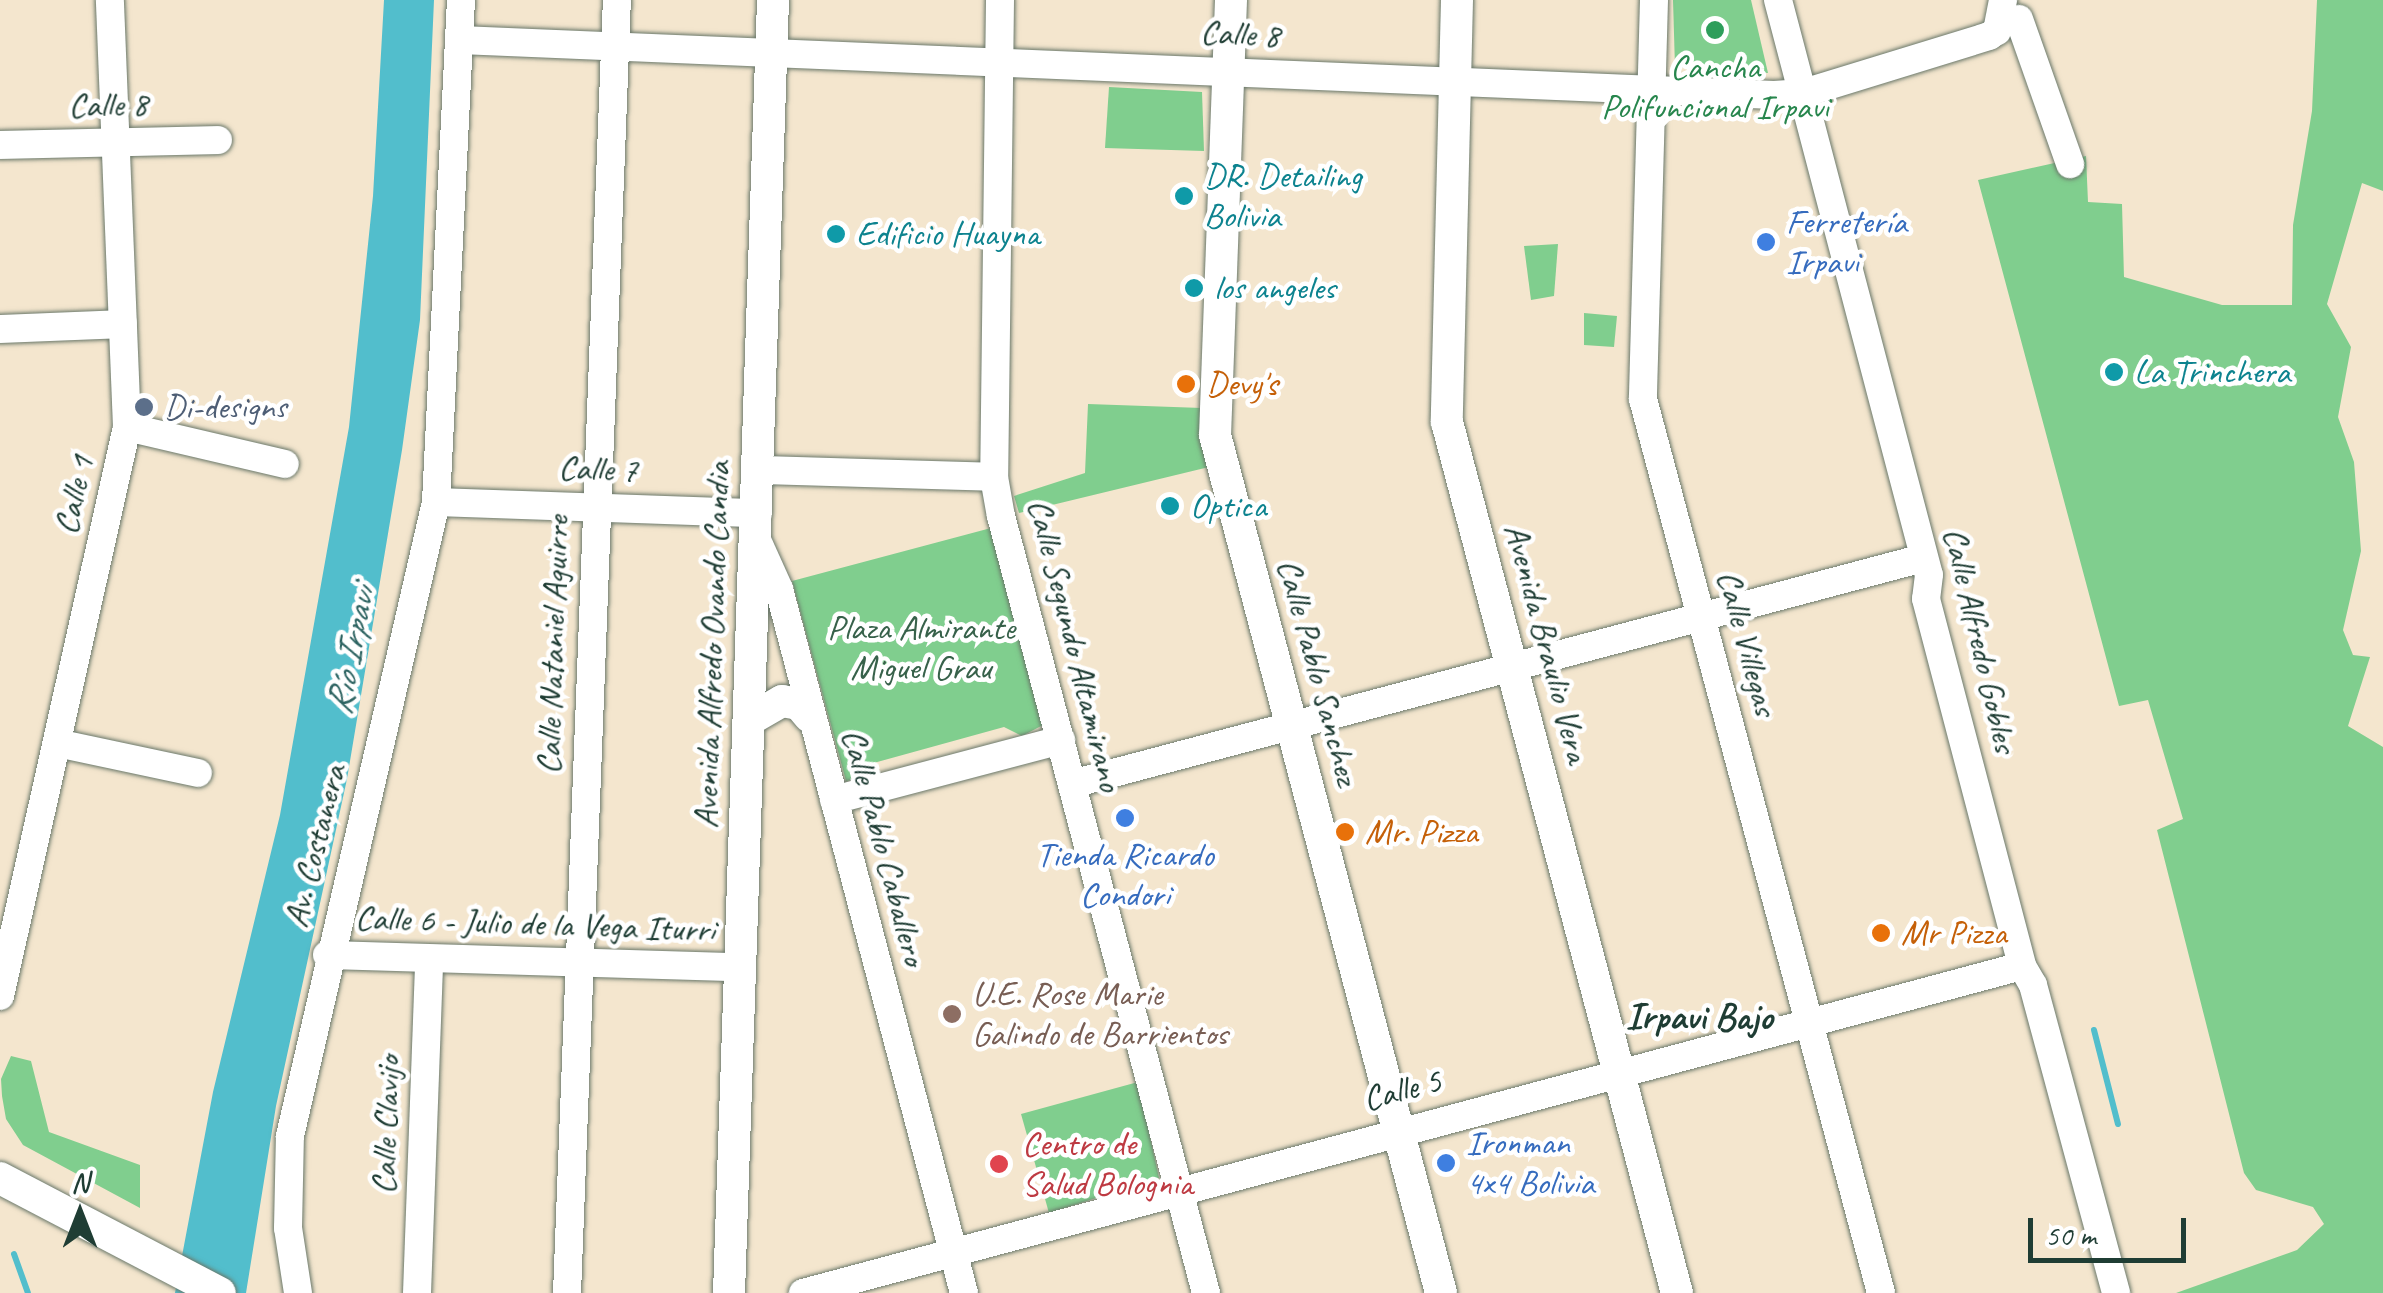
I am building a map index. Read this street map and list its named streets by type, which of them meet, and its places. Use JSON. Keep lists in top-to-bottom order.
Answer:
{
  "streets": {
    "main road": ["Avenida Braulio Vera", "Avenida Alfredo Ovando Candia", "Calle Pablo Sanchez"],
    "street": [
      "Calle 8",
      "Calle 7",
      "Calle 1",
      "Calle Alfredo Gobles",
      "Calle Villegas",
      "Calle Nataniel Aguirre",
      "Calle Segundo Altamirano",
      "Av. Costanera",
      "Calle Pablo Caballero",
      "Calle 6 - Julio de la Vega Iturri",
      "Calle 5",
      "Calle Clavijo"
    ]
  },
  "crossings": [
    ["Calle 8", "Calle 1"],
    ["Calle 8", "Calle Alfredo Gobles"],
    ["Calle 8", "Avenida Braulio Vera"],
    ["Calle 8", "Calle Villegas"],
    ["Calle 8", "Calle Nataniel Aguirre"],
    ["Calle 8", "Avenida Alfredo Ovando Candia"],
    ["Calle 8", "Calle Segundo Altamirano"],
    ["Calle 8", "Calle Pablo Sanchez"],
    ["Calle 8", "Av. Costanera"],
    ["Calle 7", "Calle Nataniel Aguirre"],
    ["Calle 7", "Avenida Alfredo Ovando Candia"],
    ["Calle 7", "Av. Costanera"],
    ["Calle 7", "Calle Pablo Caballero"],
    ["Calle Alfredo Gobles", "Calle 5"],
    ["Avenida Braulio Vera", "Calle 5"],
    ["Calle Villegas", "Calle 5"],
    ["Calle Nataniel Aguirre", "Calle 6 - Julio de la Vega Iturri"],
    ["Avenida Alfredo Ovando Candia", "Calle Pablo Caballero"],
    ["Avenida Alfredo Ovando Candia", "Calle 6 - Julio de la Vega Iturri"],
    ["Calle Segundo Altamirano", "Calle 5"],
    ["Calle Pablo Sanchez", "Calle 5"],
    ["Av. Costanera", "Calle 6 - Julio de la Vega Iturri"],
    ["Calle Pablo Caballero", "Calle 5"],
    ["Calle 6 - Julio de la Vega Iturri", "Calle Clavijo"]
  ],
  "districts": ["Irpavi Bajo"],
  "water": ["Río Irpavi"],
  "parks": ["Plaza Almirante Miguel Grau"],
  "places": [
    "Cancha Polifuncional Irpavi",
    "DR. Detailing Bolivia",
    "Edificio Huayna",
    "Ferretería Irpavi",
    "los angeles",
    "La Trinchera",
    "Devy's",
    "Di-designs",
    "Optica",
    "Tienda Ricardo Condori",
    "Mr. Pizza",
    "Mr Pizza",
    "U.E. Rose Marie Galindo de Barrientos",
    "Ironman 4x4 Bolivia",
    "Centro de Salud Bolognia"
  ],
  "scale_bar": "50 m",
  "north": "top"
}
